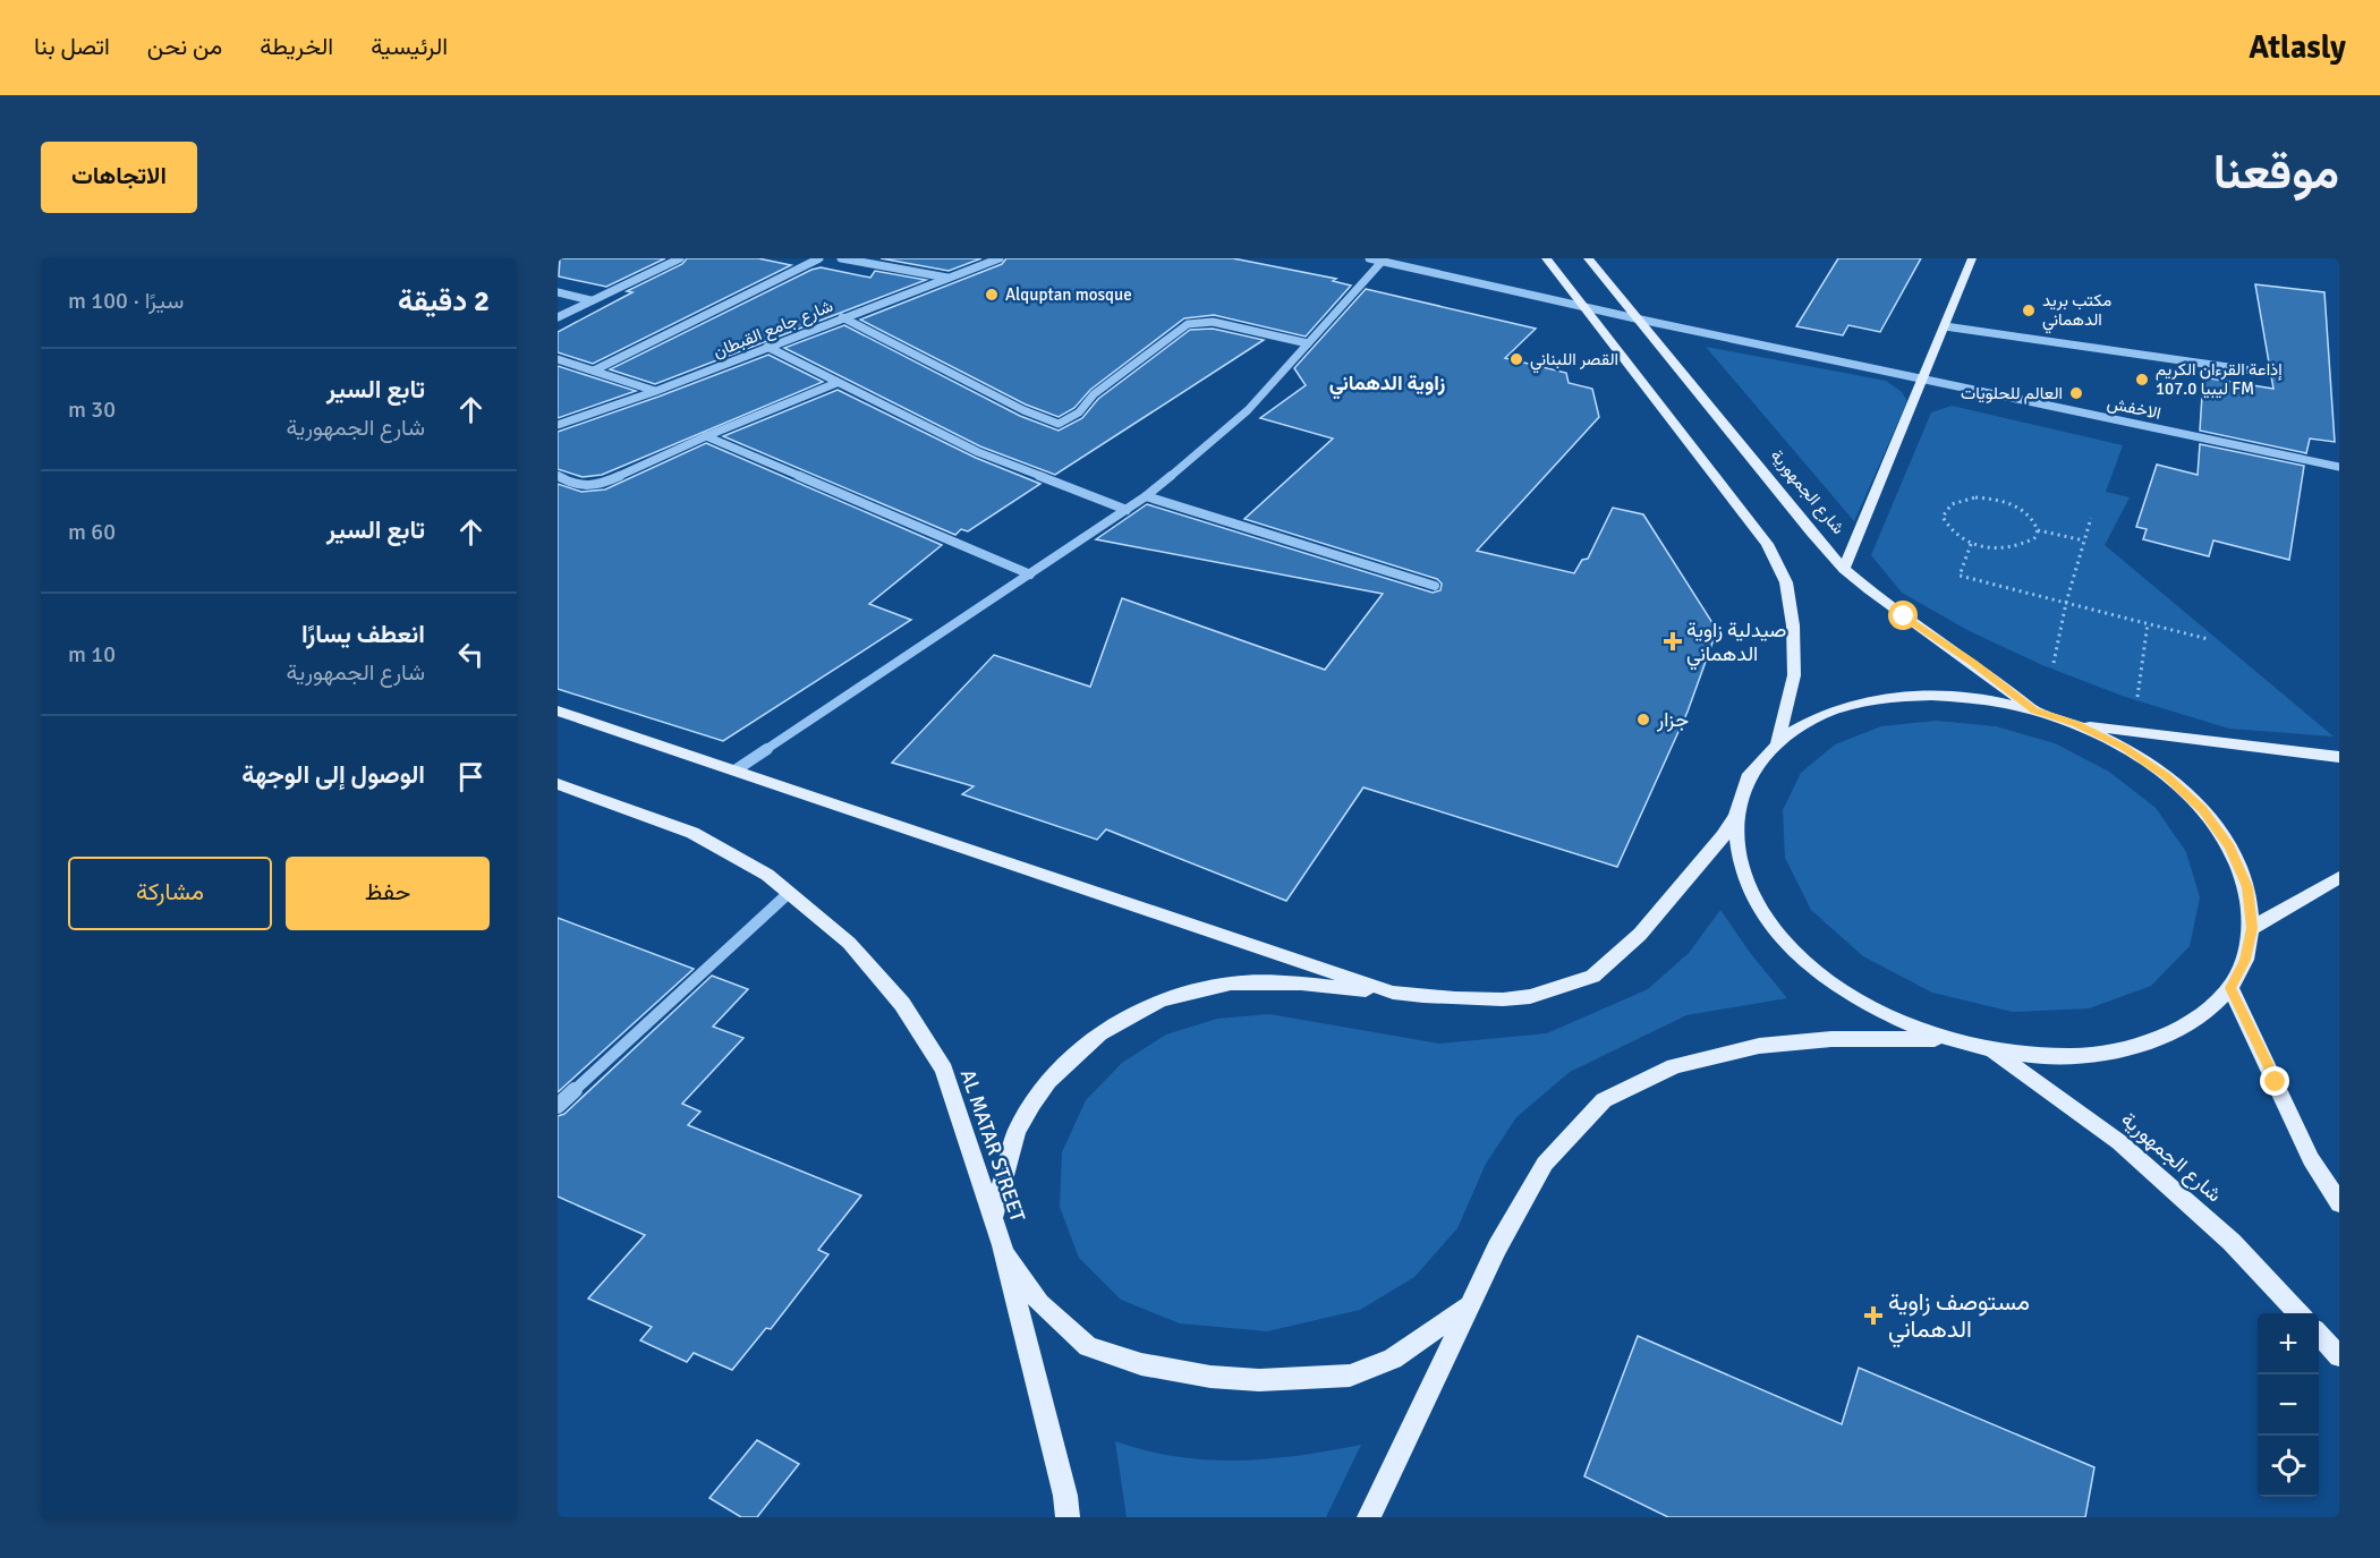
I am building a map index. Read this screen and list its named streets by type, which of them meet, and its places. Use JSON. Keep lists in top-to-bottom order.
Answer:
{
  "streets": {
    "main road": ["شارع الجمهورية", "AL MATAR STREET"],
    "street": ["شارع جامع القبطان", "الاخفش"]
  },
  "crossings": [
    ["الاخفش", "شارع الجمهورية"]
  ],
  "districts": ["زاوية الدهماني"],
  "places": {
    "other": [
      "Alquptan mosque",
      "مكتب بريد الدهماني",
      "القصر اللبناني",
      "إذاعة القرءان الكريم ليبيا 107.0 FM",
      "العالم للحلويات",
      "جزار"
    ],
    "health": ["صيدلية زاوية الدهماني", "مستوصف زاوية الدهماني"]
  },
  "page": {
    "header": "Atlasly",
    "nav": [
      "الرئيسية",
      "الخريطة",
      "من نحن",
      "اتصل بنا"
    ],
    "title": "موقعنا",
    "buttons": [
      "الاتجاهات",
      ["حفظ", "مشاركة"]
    ],
    "heading": ["2 دقيقة", "سيرًا · 100 m"],
    "list": [
      ["تابع السير", "شارع الجمهورية", "30 m"],
      ["تابع السير", "60 m"],
      ["انعطف يسارًا", "شارع الجمهورية", "10 m"],
      "الوصول إلى الوجهة"
    ],
    "map_buttons": ["+", "−"]
  }
}
